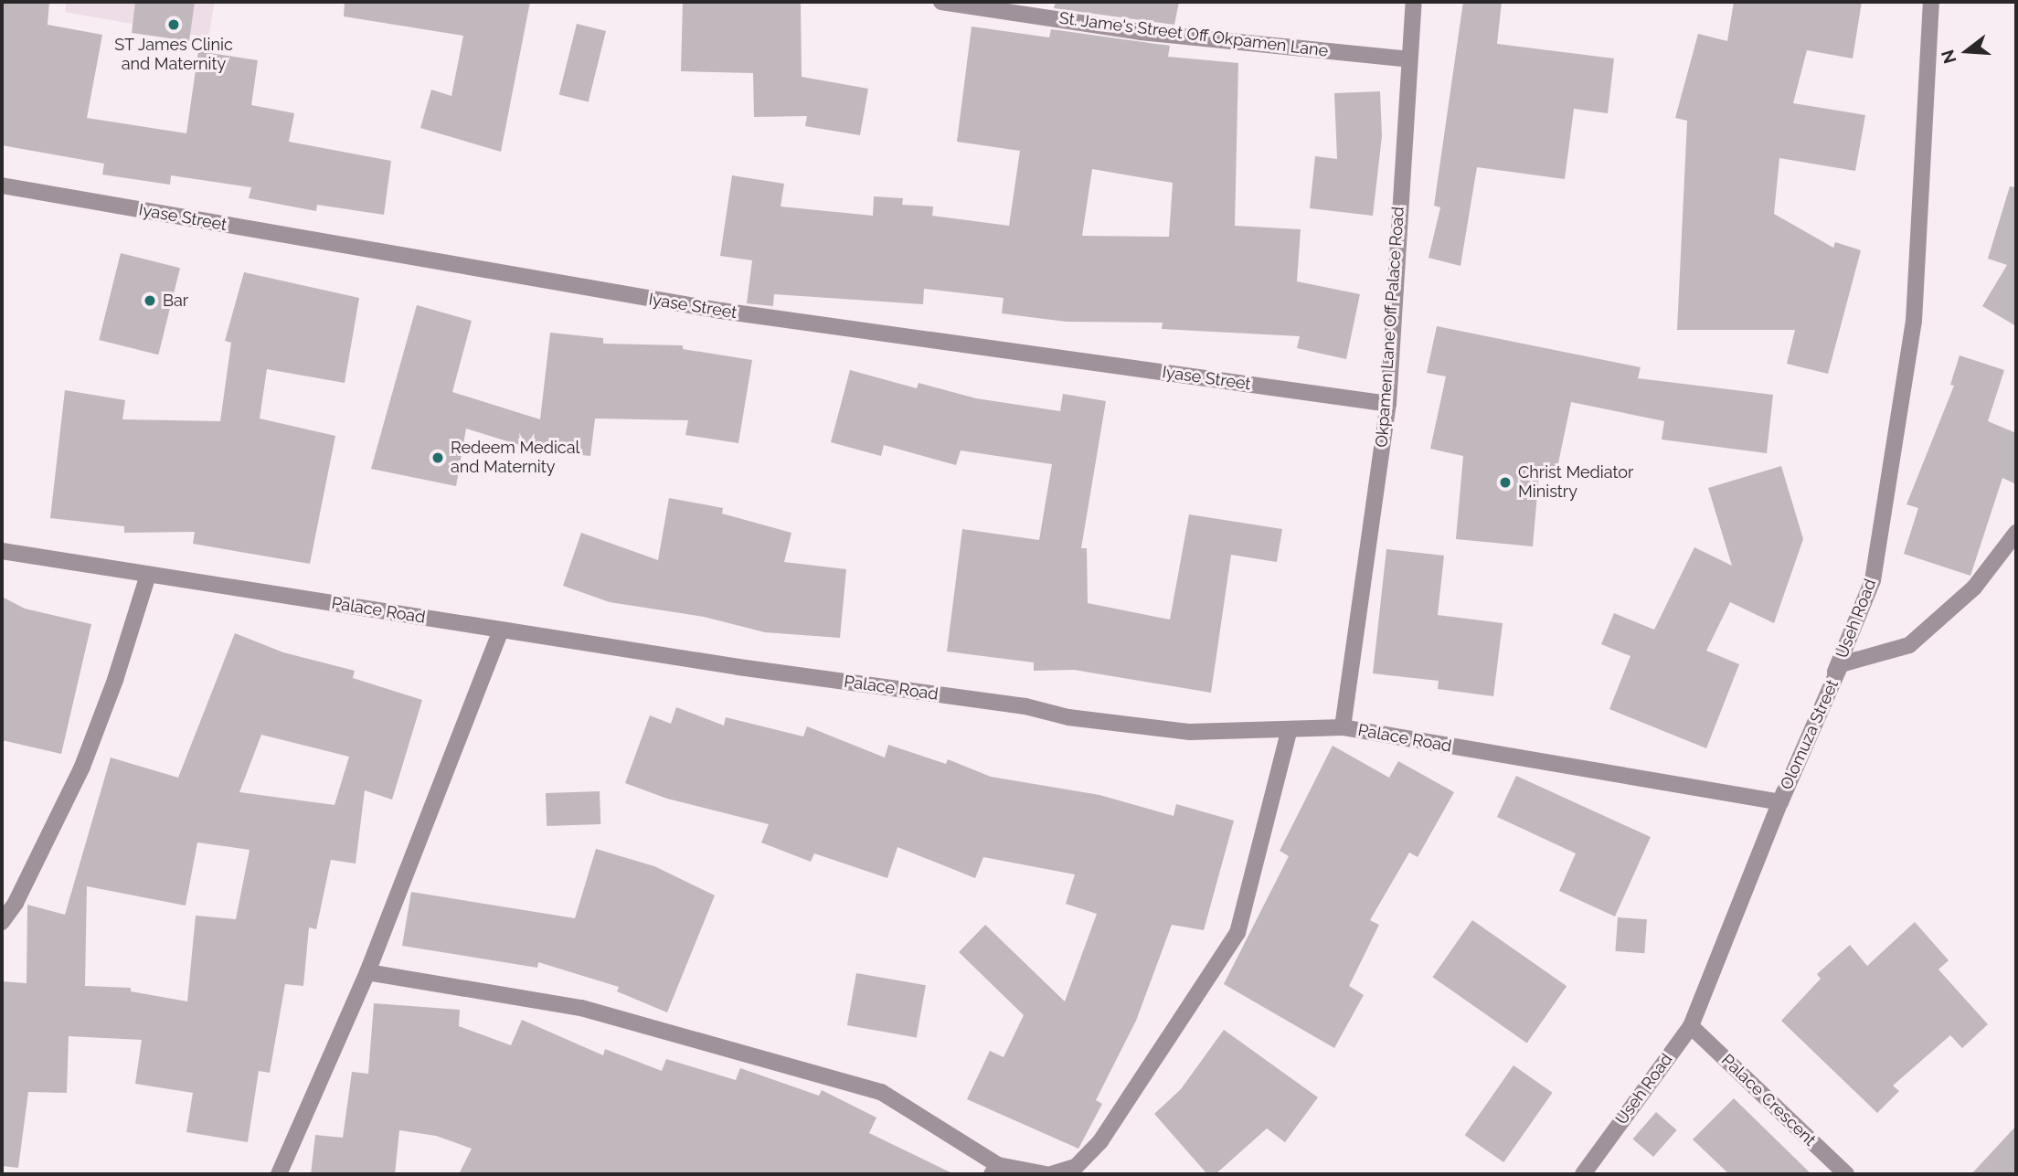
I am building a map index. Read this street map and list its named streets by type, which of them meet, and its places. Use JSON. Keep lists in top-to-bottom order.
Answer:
{
  "streets": {
    "street": [
      "St. Jame's Street Off Okpamen Lane",
      "Iyase Street",
      "Okpamen Lane Off Palace Road",
      "Palace Road",
      "Useh Road",
      "Olomuza Street",
      "Palace Crescent"
    ]
  },
  "crossings": [
    ["St. Jame's Street Off Okpamen Lane", "Okpamen Lane Off Palace Road"],
    ["Iyase Street", "Okpamen Lane Off Palace Road"],
    ["Okpamen Lane Off Palace Road", "Palace Road"],
    ["Palace Road", "Useh Road"],
    ["Palace Road", "Olomuza Street"],
    ["Useh Road", "Olomuza Street"],
    ["Useh Road", "Palace Crescent"]
  ],
  "places": [
    "ST James Clinic and Maternity",
    "Bar",
    "Redeem Medical and Maternity",
    "Christ Mediator Ministry"
  ],
  "north": "left"
}
